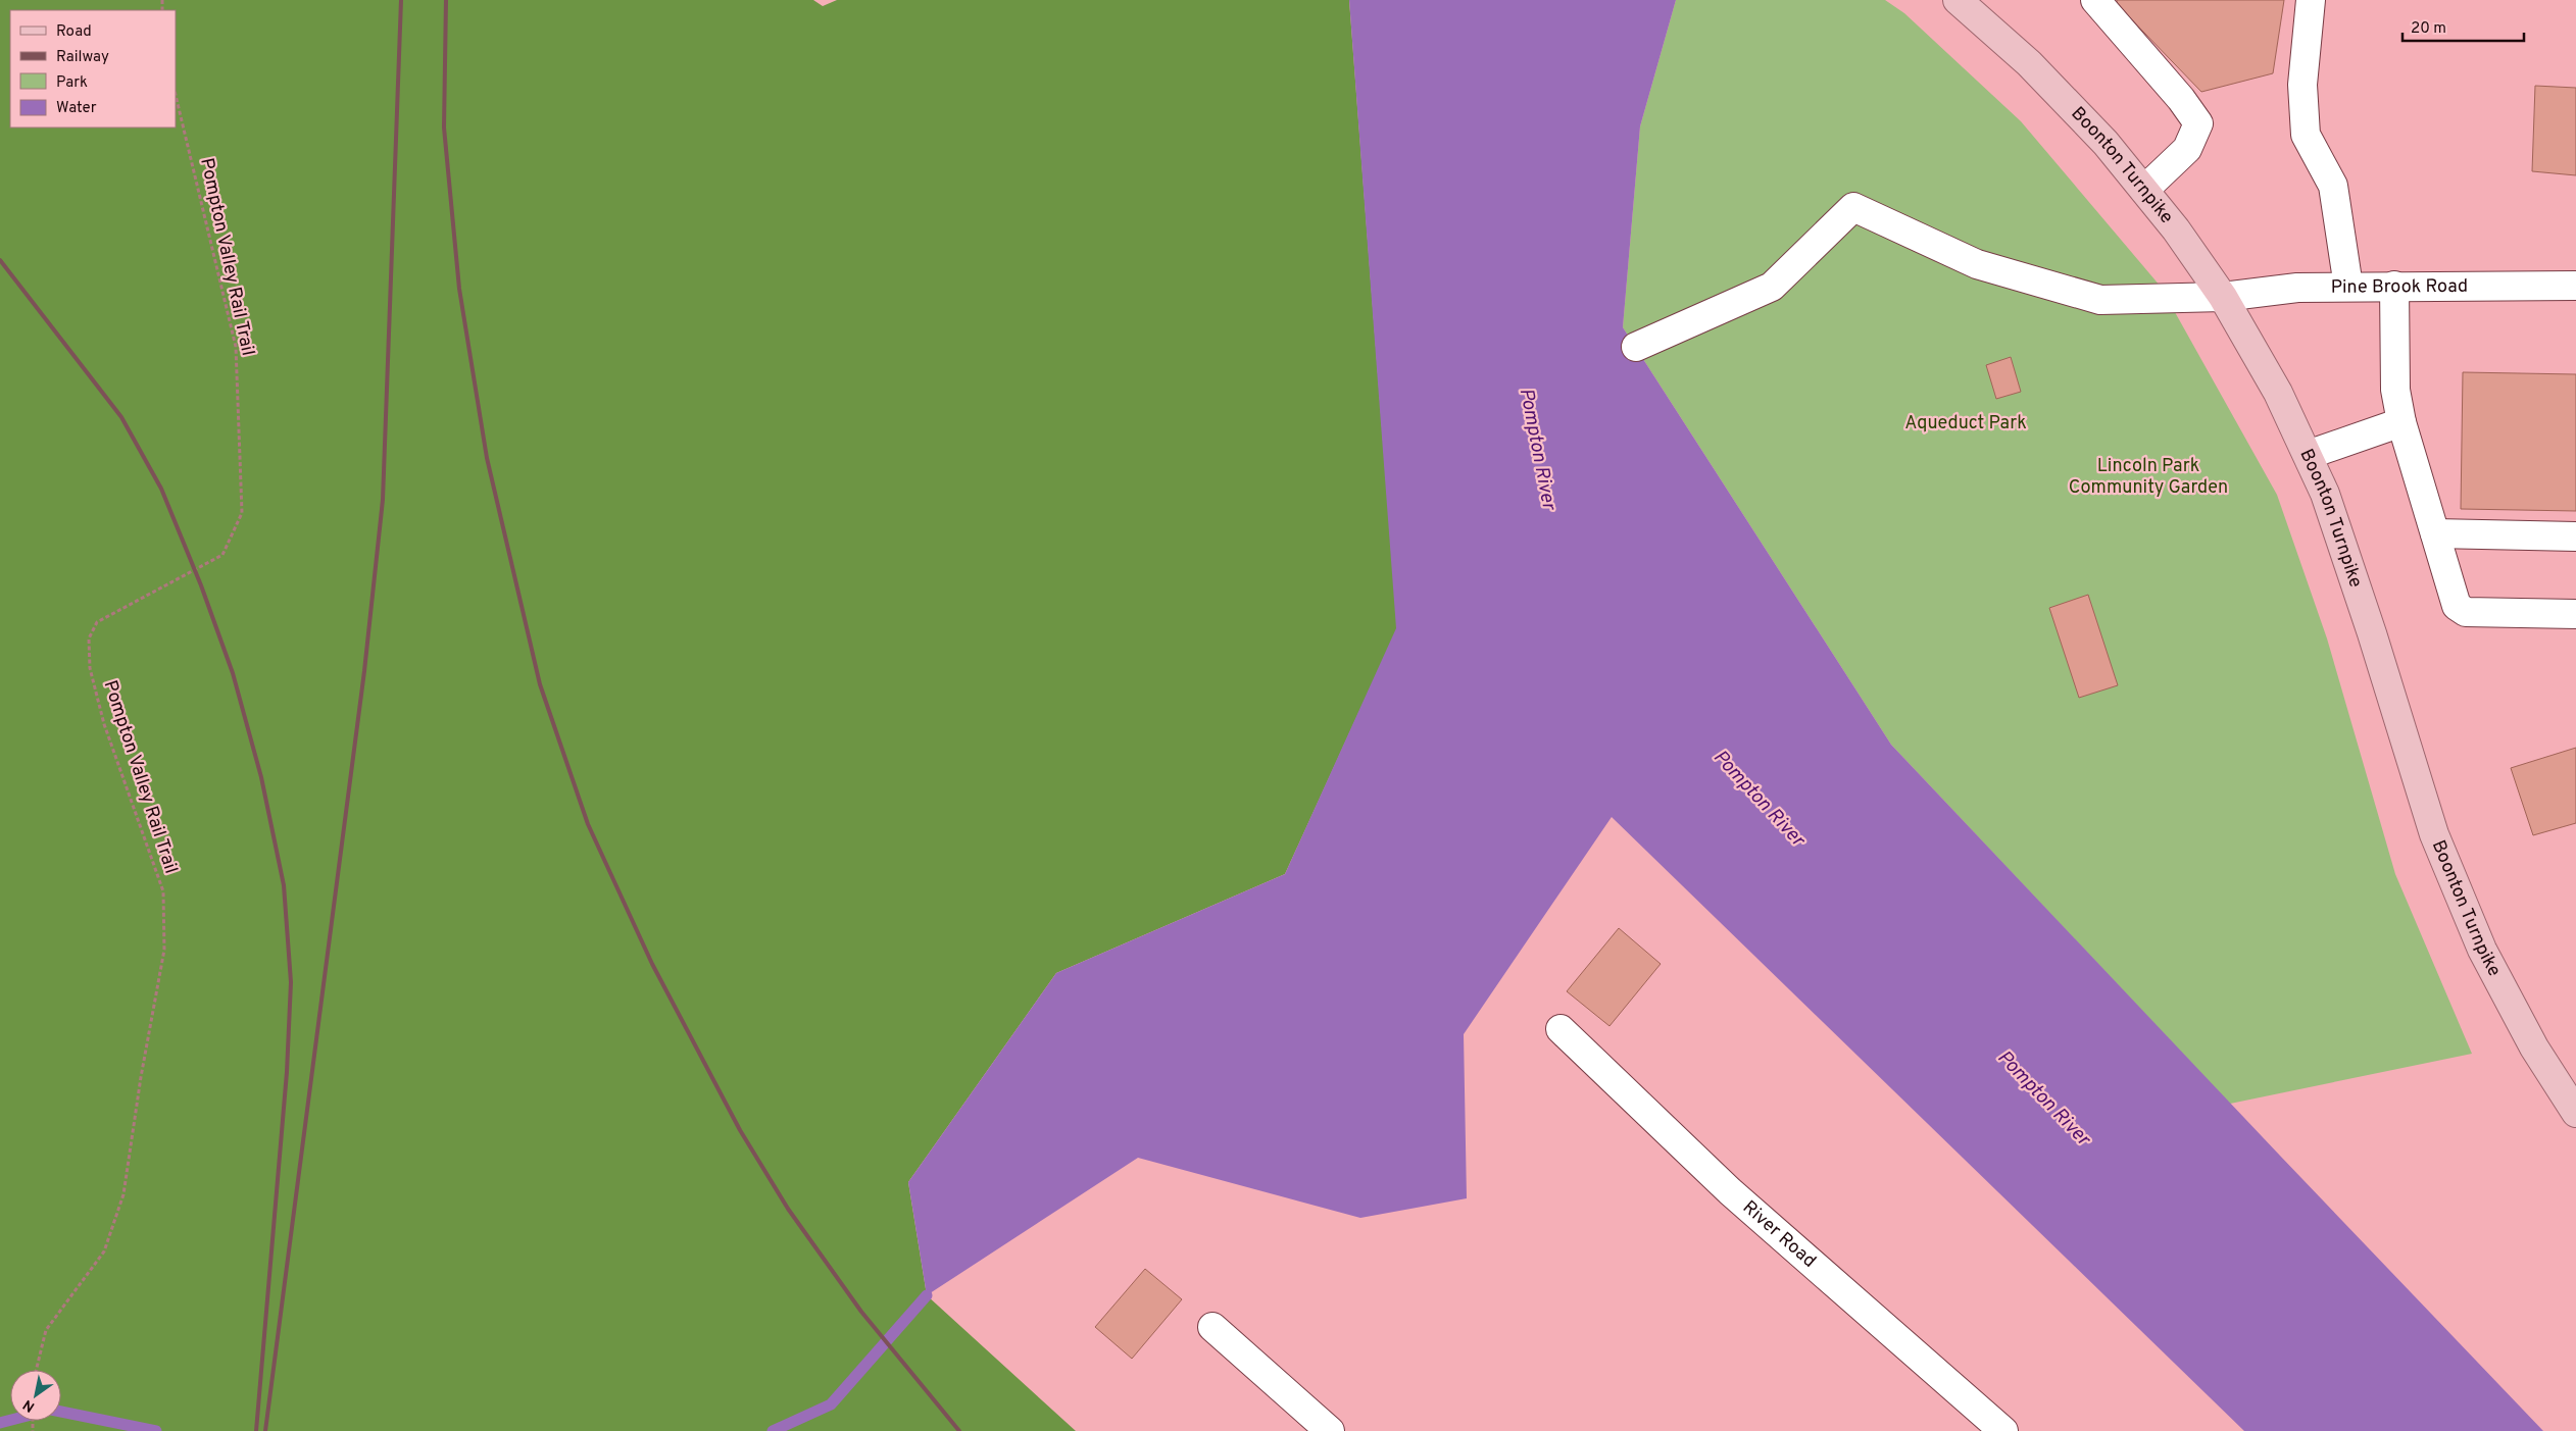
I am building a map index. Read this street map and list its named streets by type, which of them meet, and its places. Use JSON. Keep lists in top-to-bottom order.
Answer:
{
  "streets": {
    "main road": ["Boonton Turnpike"],
    "street": ["Pine Brook Road", "River Road"],
    "path": ["Pompton Valley Rail Trail"]
  },
  "crossings": [
    ["Boonton Turnpike", "Pine Brook Road"]
  ],
  "water": ["Pompton River"],
  "parks": ["Aqueduct Park", "Lincoln Park Community Garden"],
  "legend": [
    "Road",
    "Railway",
    "Park",
    "Water"
  ],
  "scale_bar": "20 m",
  "north": "bottom left"
}
